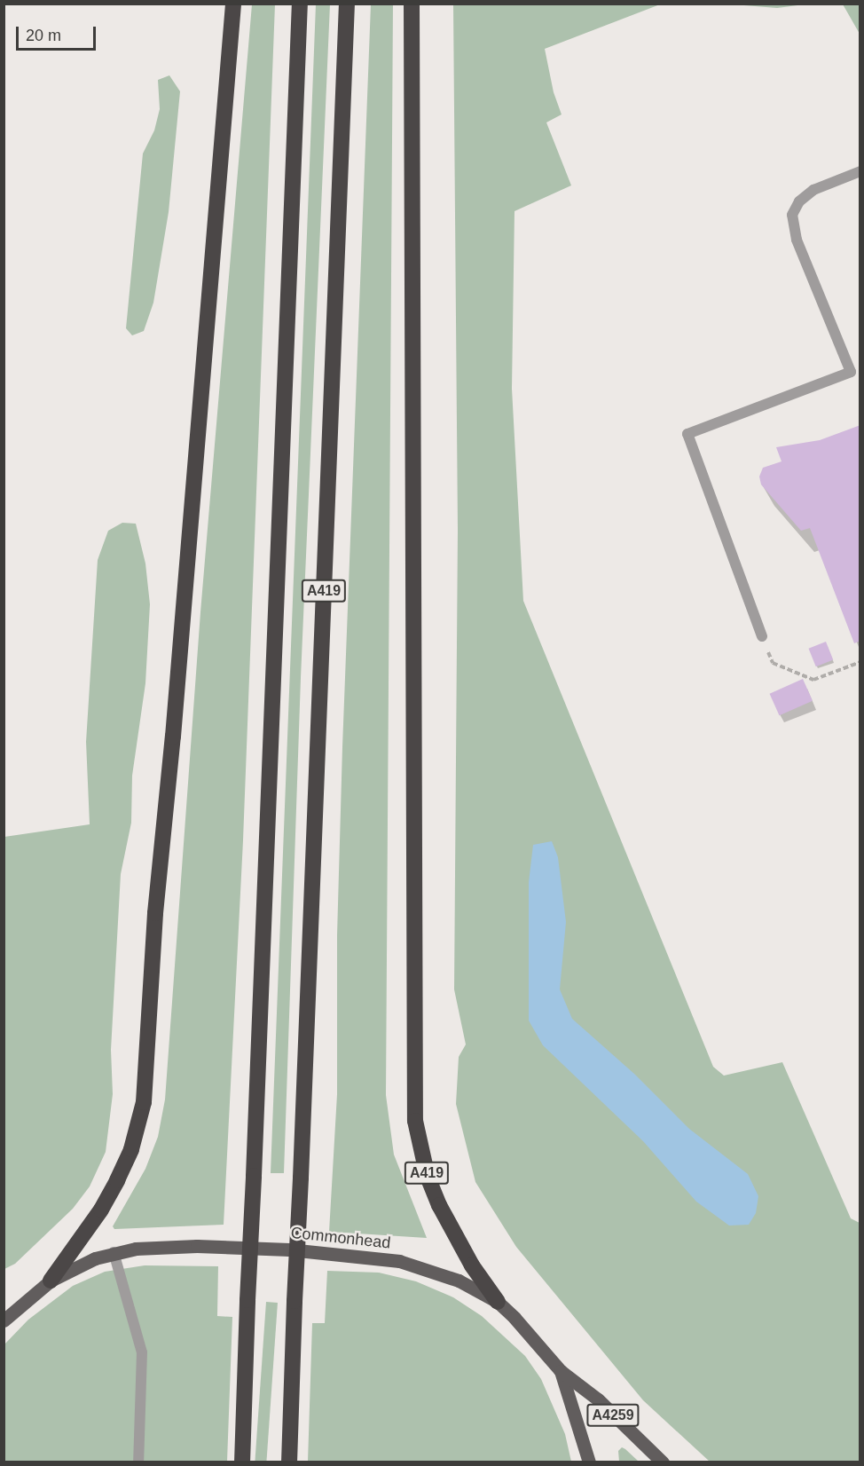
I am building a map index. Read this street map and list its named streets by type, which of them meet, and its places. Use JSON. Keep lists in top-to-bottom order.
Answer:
{
  "streets": {
    "highway": ["A419"],
    "main road": ["Commonhead", "A4259"]
  },
  "crossings": [
    ["A419", "Commonhead"],
    ["Commonhead", "A4259"]
  ],
  "scale_bar": "20 m"
}
